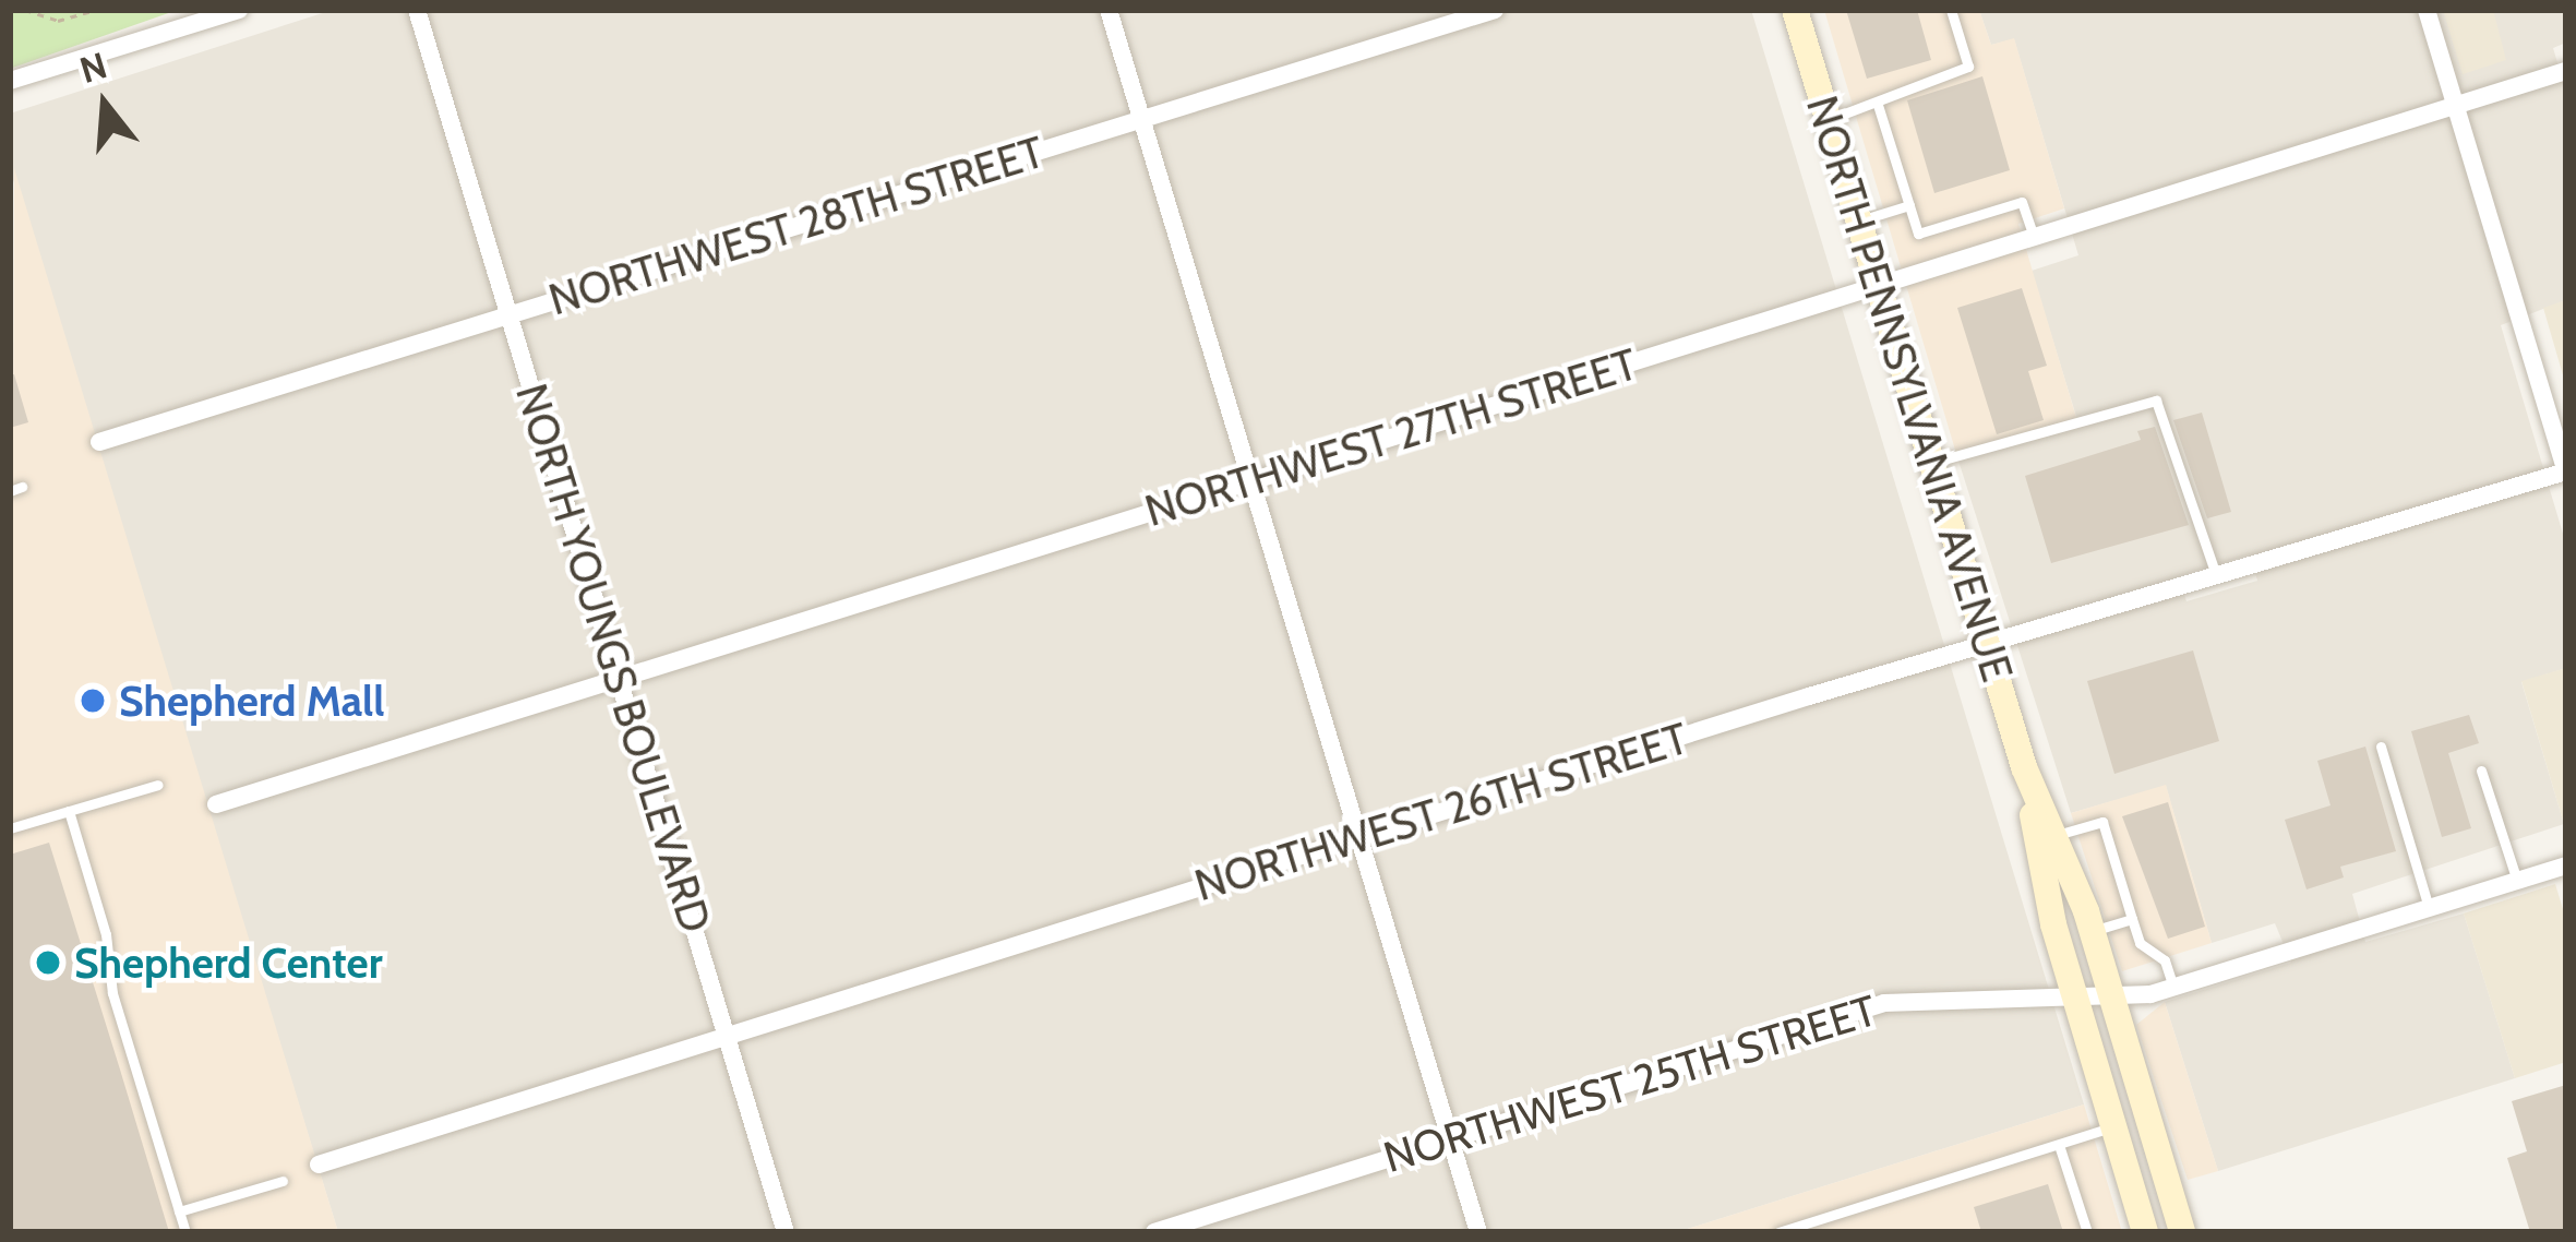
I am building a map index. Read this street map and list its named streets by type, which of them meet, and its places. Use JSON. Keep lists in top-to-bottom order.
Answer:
{
  "streets": {
    "main road": ["NORTH PENNSYLVANIA AVENUE"],
    "street": [
      "NORTHWEST 28TH STREET",
      "NORTHWEST 27TH STREET",
      "NORTH YOUNGS BOULEVARD",
      "NORTHWEST 26TH STREET",
      "NORTHWEST 25TH STREET"
    ]
  },
  "crossings": [
    ["NORTHWEST 28TH STREET", "NORTH YOUNGS BOULEVARD"],
    ["NORTH PENNSYLVANIA AVENUE", "NORTHWEST 27TH STREET"],
    ["NORTH PENNSYLVANIA AVENUE", "NORTHWEST 26TH STREET"],
    ["NORTH PENNSYLVANIA AVENUE", "NORTHWEST 25TH STREET"],
    ["NORTHWEST 27TH STREET", "NORTH YOUNGS BOULEVARD"],
    ["NORTH YOUNGS BOULEVARD", "NORTHWEST 26TH STREET"]
  ],
  "places": ["Shepherd Mall", "Shepherd Center"],
  "north": "top"
}
